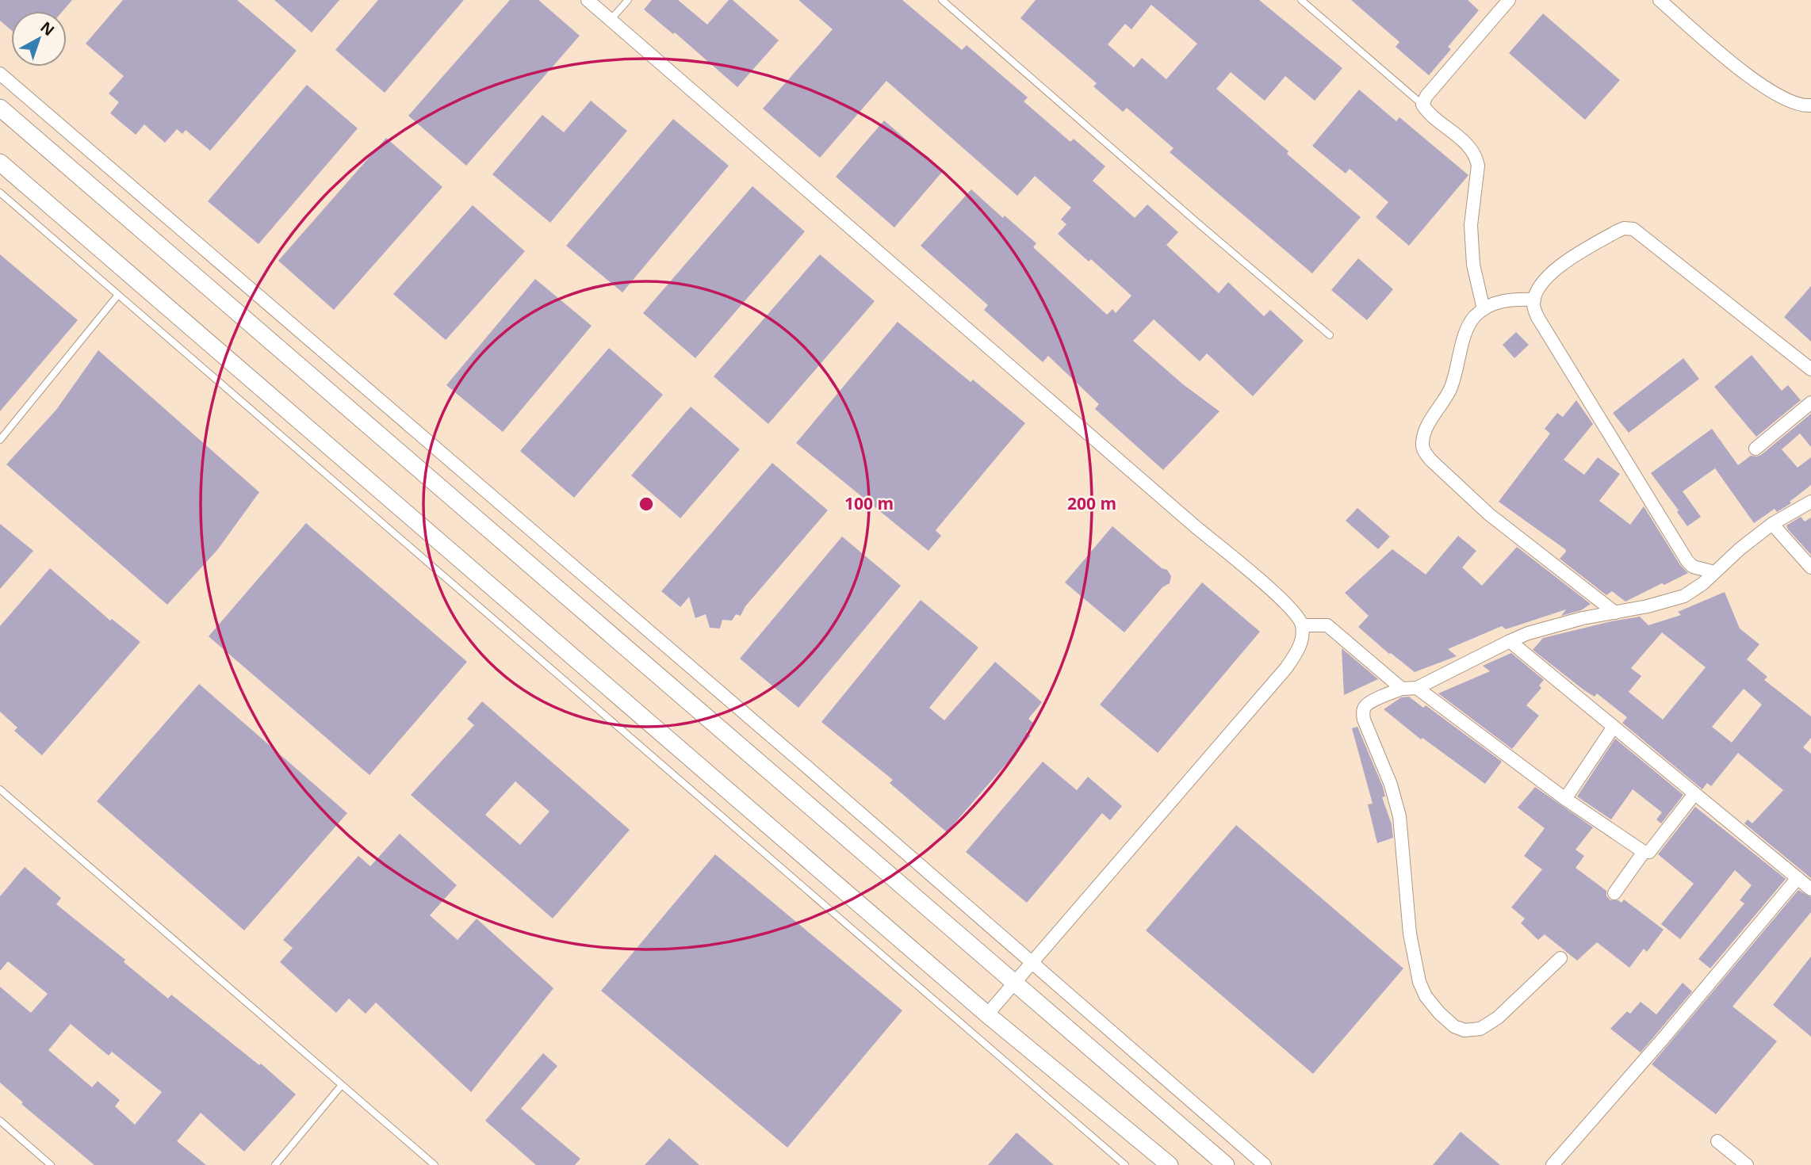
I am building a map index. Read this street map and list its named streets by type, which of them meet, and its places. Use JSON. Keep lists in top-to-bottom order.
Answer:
{
  "north": "top right",
  "rings": ["100 m", "200 m"]
}
